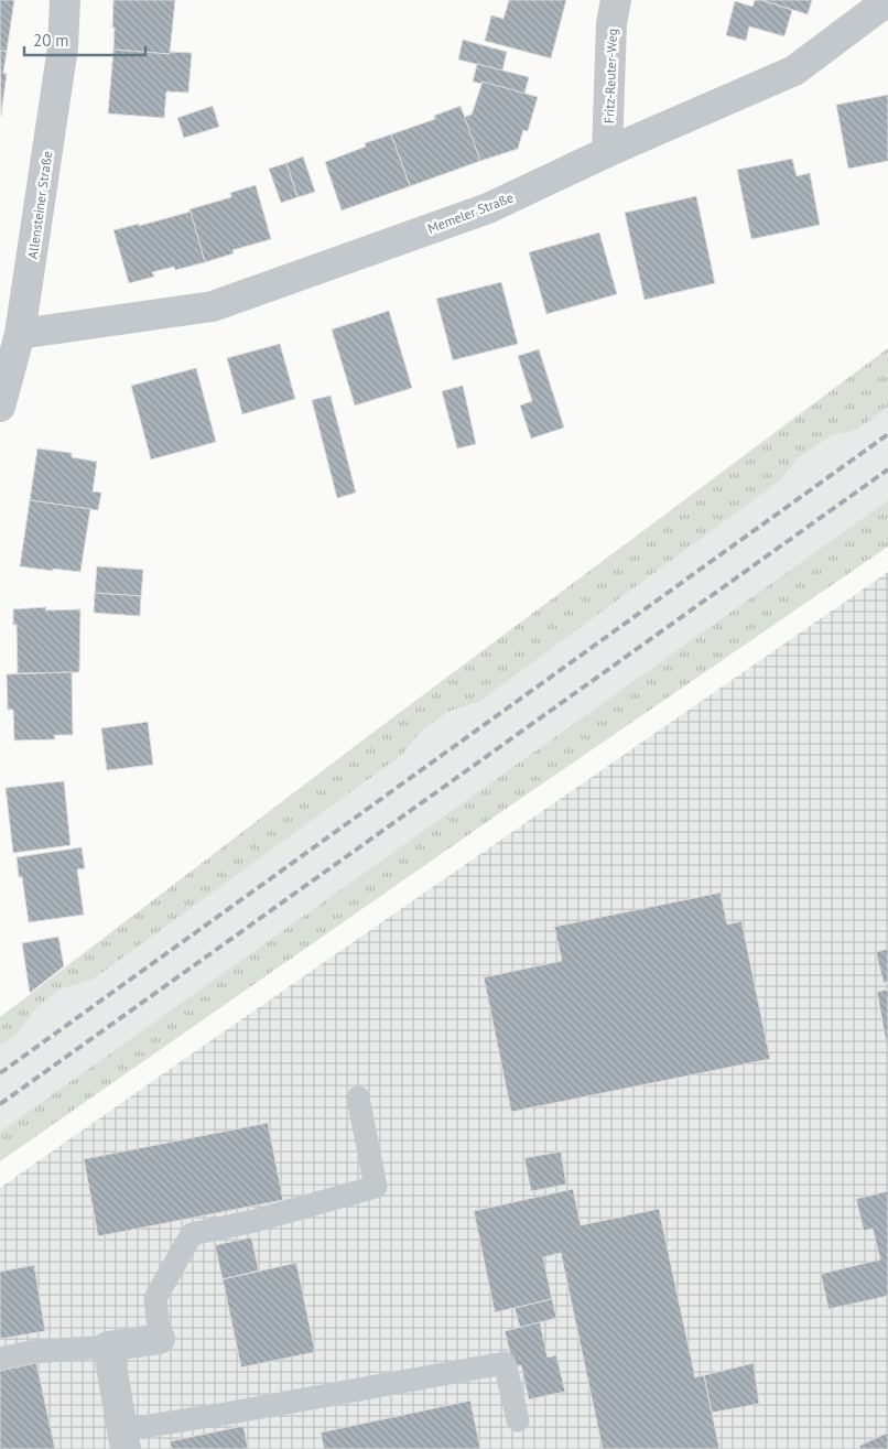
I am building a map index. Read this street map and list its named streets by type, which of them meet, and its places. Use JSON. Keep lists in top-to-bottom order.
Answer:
{
  "streets": {
    "street": ["Fritz-Reuter-Weg", "Allensteiner Straße", "Memeler Straße"]
  },
  "crossings": [
    ["Fritz-Reuter-Weg", "Memeler Straße"],
    ["Allensteiner Straße", "Memeler Straße"]
  ],
  "scale_bar": "20 m"
}
